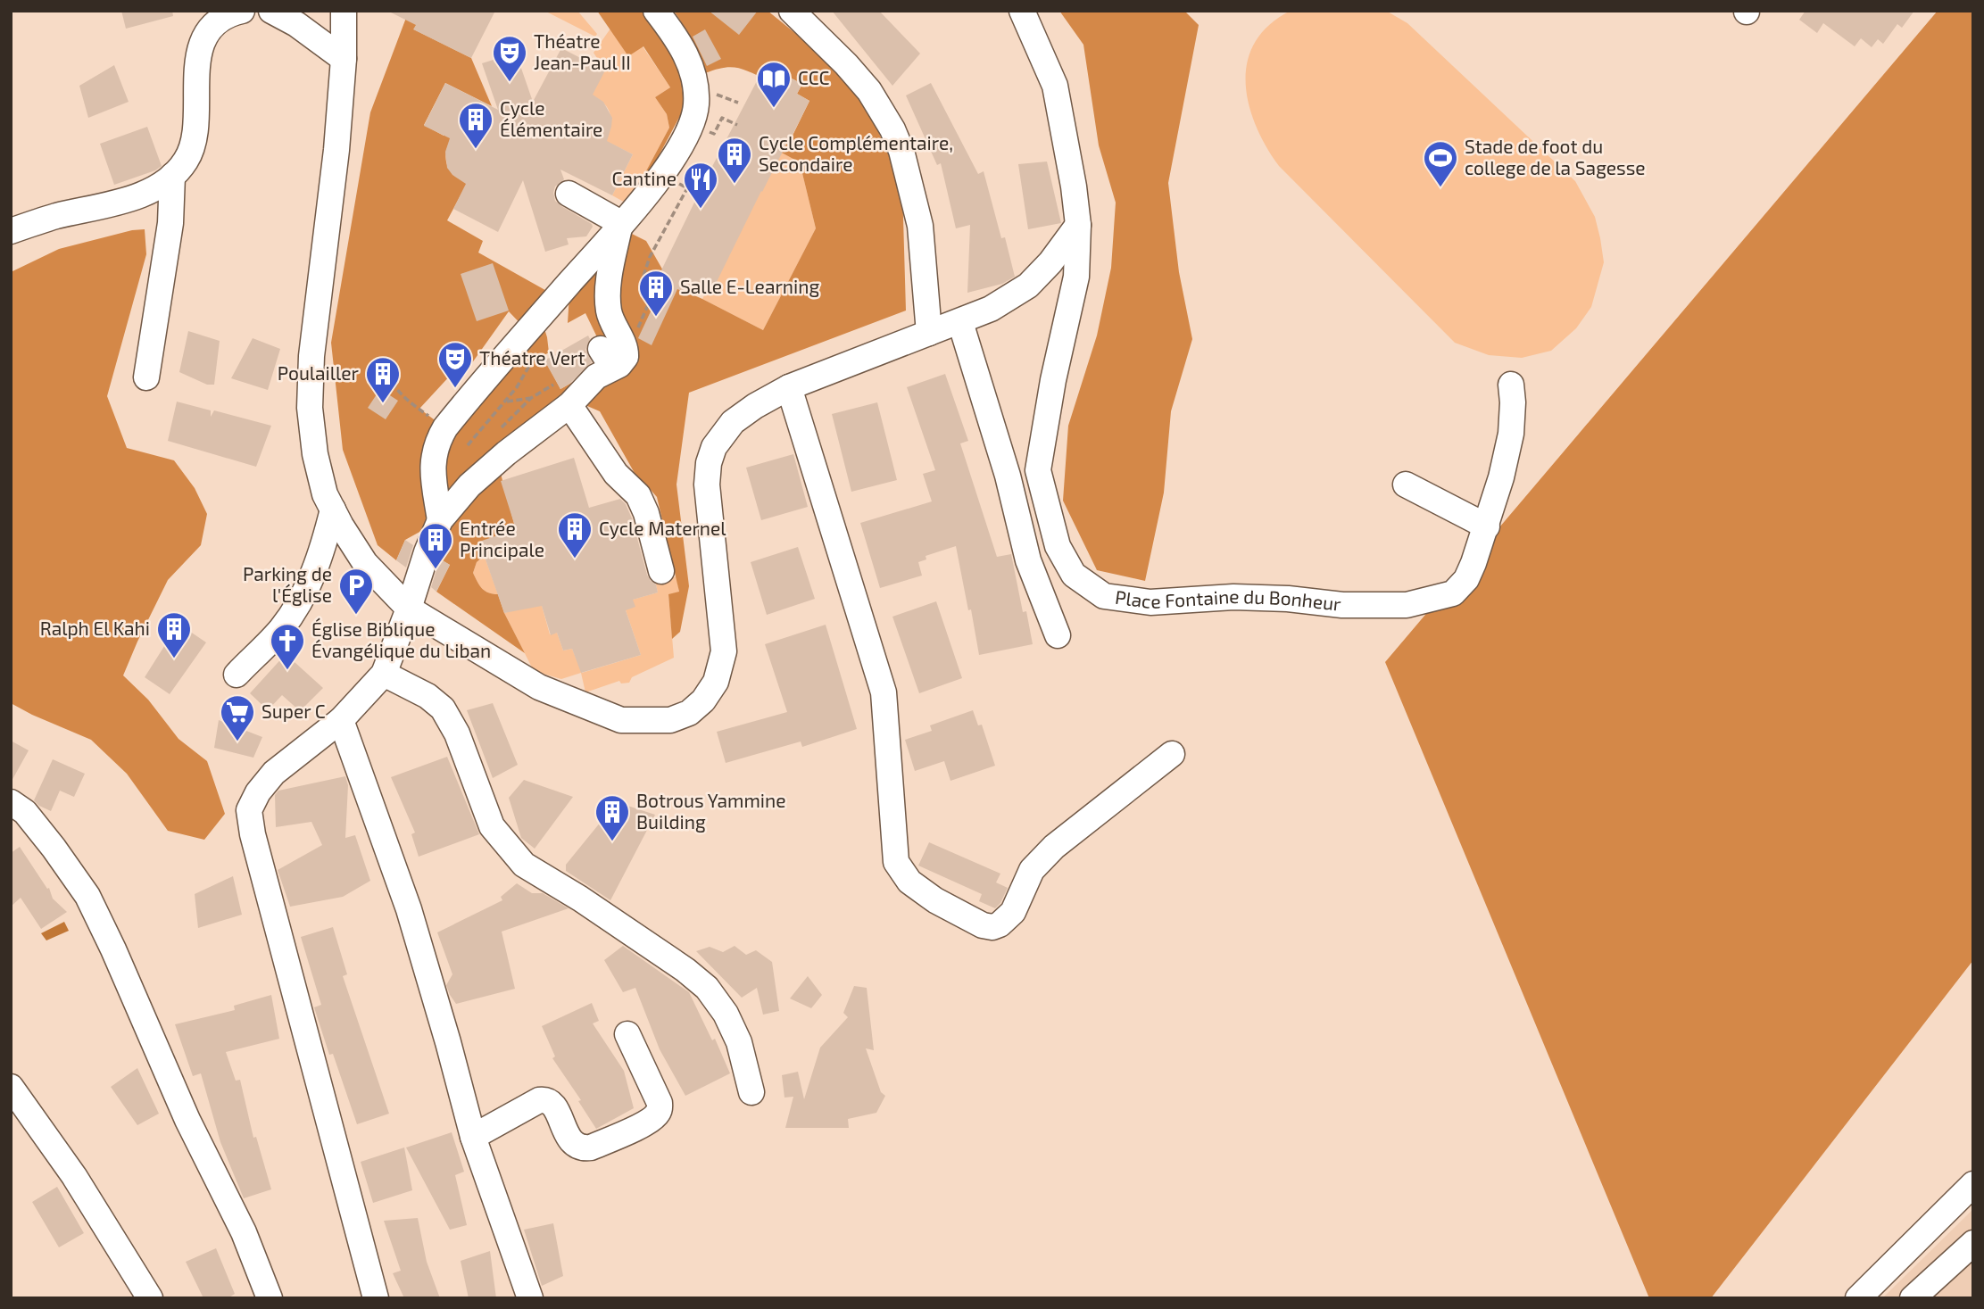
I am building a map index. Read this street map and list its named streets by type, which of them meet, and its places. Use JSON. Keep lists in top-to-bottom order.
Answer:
{
  "streets": {
    "street": ["Place Fontaine du Bonheur"]
  },
  "places": {
    "theatre": ["Théatre Jean-Paul II", "Théatre Vert"],
    "library": ["CCC"],
    "building": [
      "Cycle Élémentaire",
      "Cycle Complémentaire, Secondaire",
      "Salle E-Learning",
      "Poulailler",
      "Cycle Maternel",
      "Entrée Principale",
      "Ralph El Kahi",
      "Botrous Yammine Building"
    ],
    "sports": ["Stade de foot du college de la Sagesse"],
    "restaurant": ["Cantine"],
    "parking": ["Parking de l'Église"],
    "church": ["Église Biblique Évangélique du Liban"],
    "supermarket": ["Super C"]
  }
}
